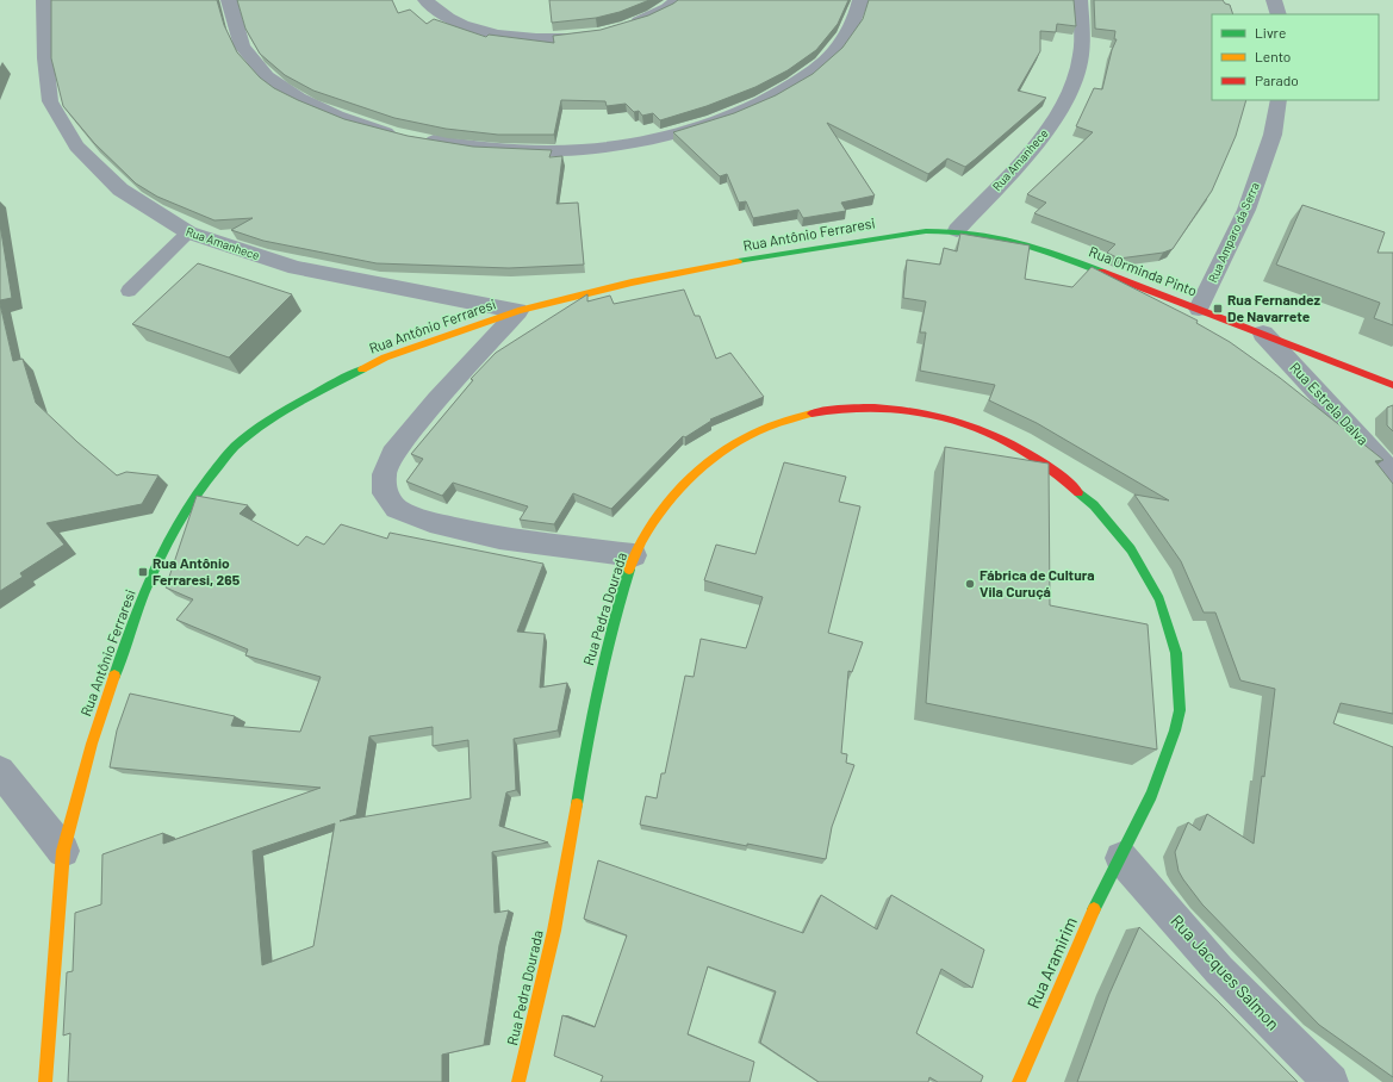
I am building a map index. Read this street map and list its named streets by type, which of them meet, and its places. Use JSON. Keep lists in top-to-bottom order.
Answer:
{
  "streets": {
    "street": [
      "Rua Amanhece",
      "Rua Amparo da Serra",
      "Rua Antônio Ferraresi",
      "Rua Orminda Pinto",
      "Rua Estrela Dalva",
      "Rua Pedra Dourada",
      "Rua Aramirim",
      "Rua Jacques Salmon"
    ]
  },
  "crossings": [
    ["Rua Amanhece", "Rua Antônio Ferraresi"],
    ["Rua Amanhece", "Rua Orminda Pinto"],
    ["Rua Amparo da Serra", "Rua Orminda Pinto"],
    ["Rua Antônio Ferraresi", "Rua Orminda Pinto"],
    ["Rua Orminda Pinto", "Rua Estrela Dalva"],
    ["Rua Pedra Dourada", "Rua Aramirim"],
    ["Rua Pedra Dourada", "Rua Jacques Salmon"],
    ["Rua Aramirim", "Rua Jacques Salmon"]
  ],
  "places": {
    "transit": ["Rua Fernandez De Navarrete", "Rua Antônio Ferraresi, 265"],
    "other": ["Fábrica de Cultura Vila Curuçá"]
  },
  "legend": ["Livre", "Lento", "Parado"]
}
